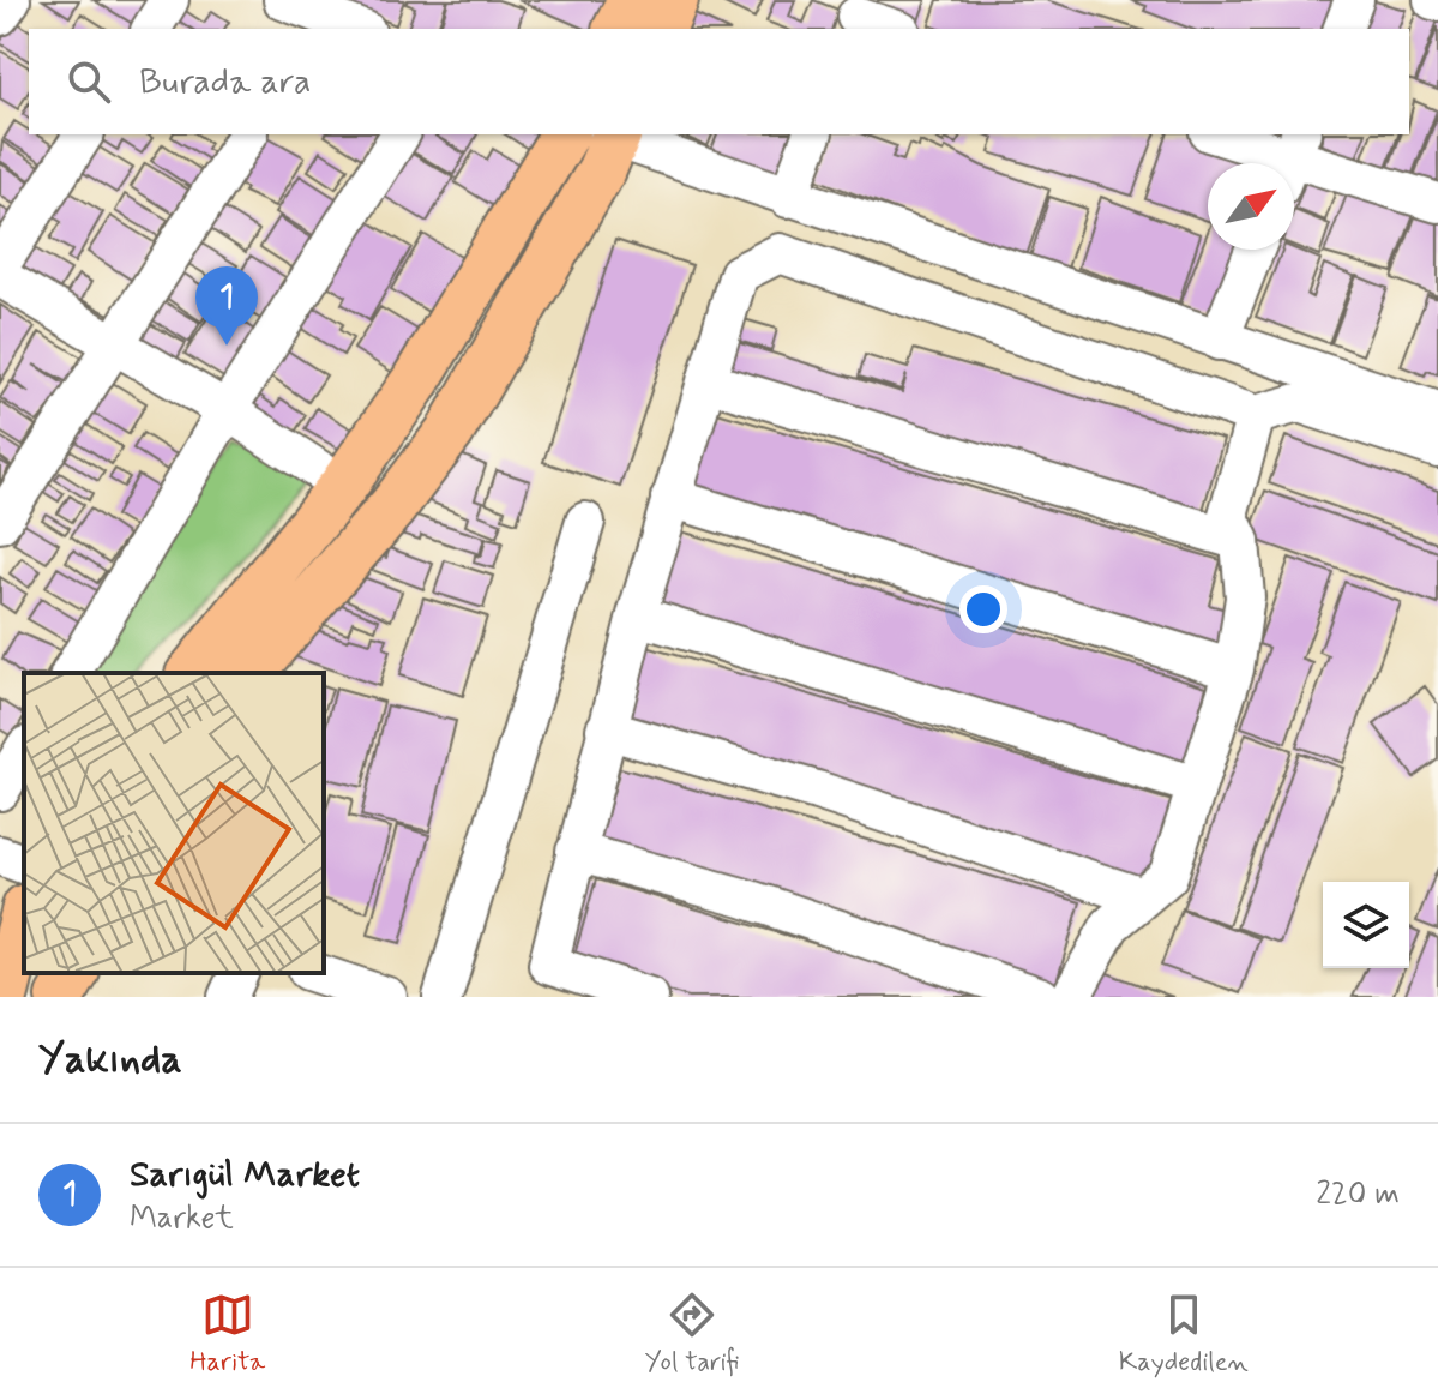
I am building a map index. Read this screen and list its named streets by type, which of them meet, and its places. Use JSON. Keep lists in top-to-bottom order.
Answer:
{
  "north": "top right",
  "page": {
    "search": "Burada ara",
    "pins": "1",
    "heading": "Yakında",
    "list": [
      {
        "mark": "1",
        "name": "Sarıgül Market",
        "note": "Market",
        "value": "220 m"
      }
    ],
    "nav": ["Harita", "Yol tarifi", "Kaydedilen"]
  }
}
